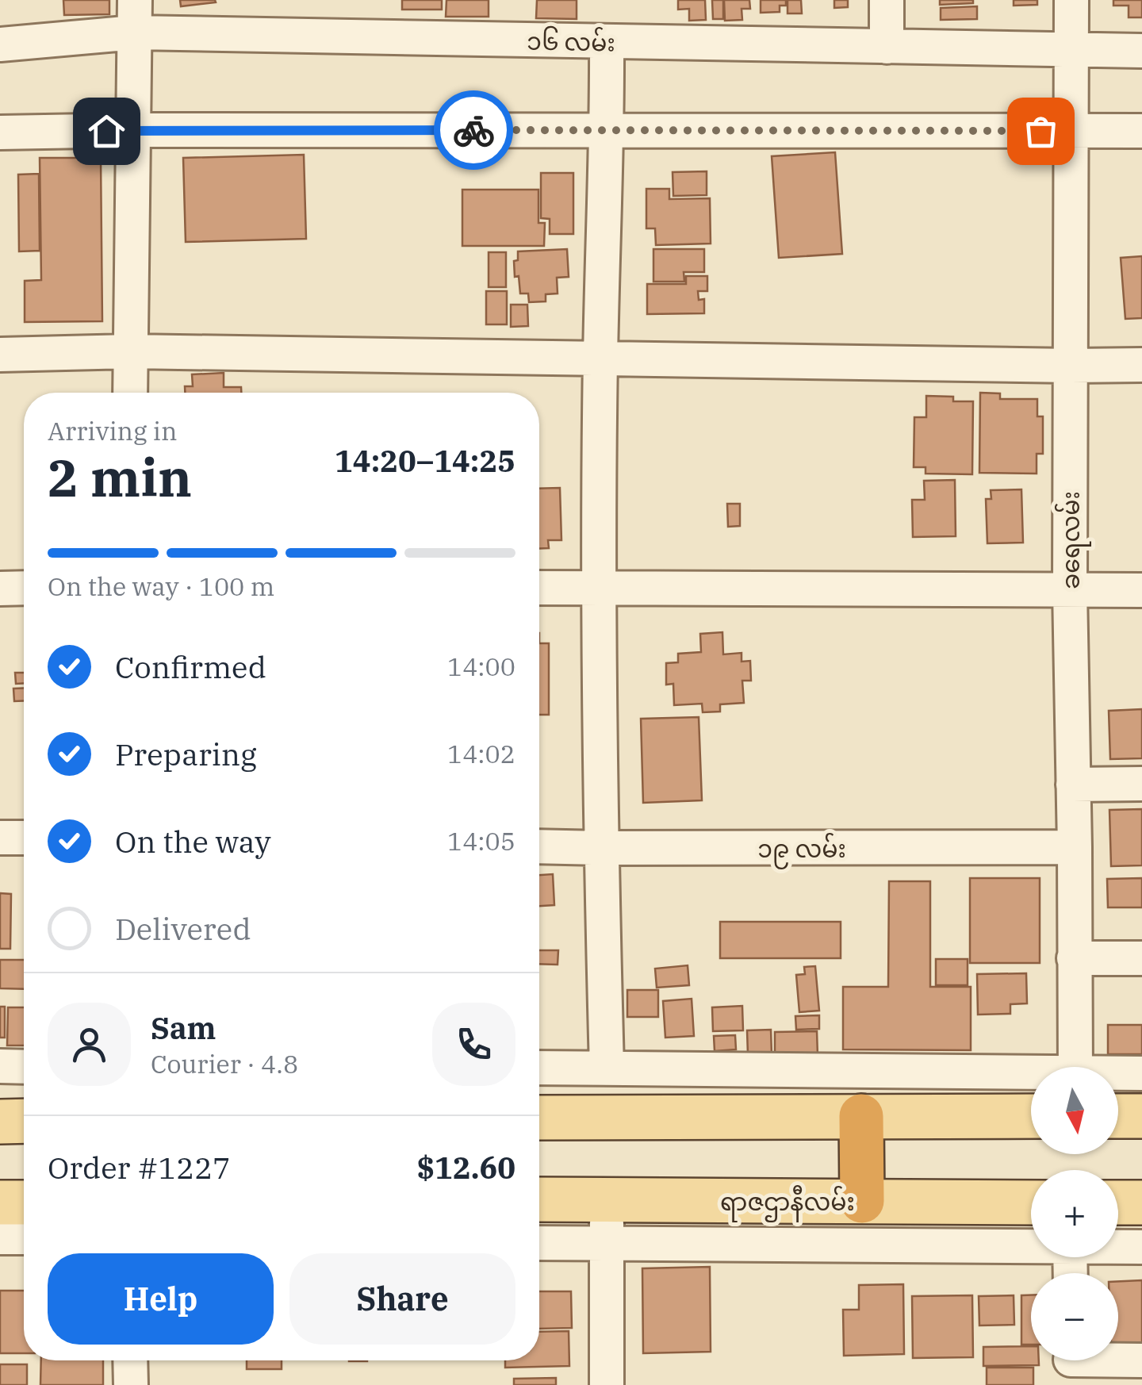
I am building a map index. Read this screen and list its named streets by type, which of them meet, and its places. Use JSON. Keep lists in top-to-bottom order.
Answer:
{
  "streets": {
    "main road": ["ရာဇဌာနီလမ်း"],
    "street": ["၁၆ လမ်း", "ခရေလမ်း", "၁၉ လမ်း"]
  },
  "crossings": [
    ["၁၆ လမ်း", "ခရေလမ်း"],
    ["ခရေလမ်း", "၁၉ လမ်း"]
  ],
  "north": "bottom",
  "page": {
    "heading": ["2 min", "Arriving in", "14:20–14:25"],
    "panel": [
      "Sam",
      "Courier · 4.8",
      "Order #1227",
      "$12.60"
    ],
    "bar": "On the way · 100 m",
    "list": [
      ["Confirmed", "14:00"],
      ["Preparing", "14:02"],
      ["On the way", "14:05"],
      "Delivered"
    ],
    "map_buttons": ["+", "−"],
    "buttons": ["Help", "Share"]
  }
}
